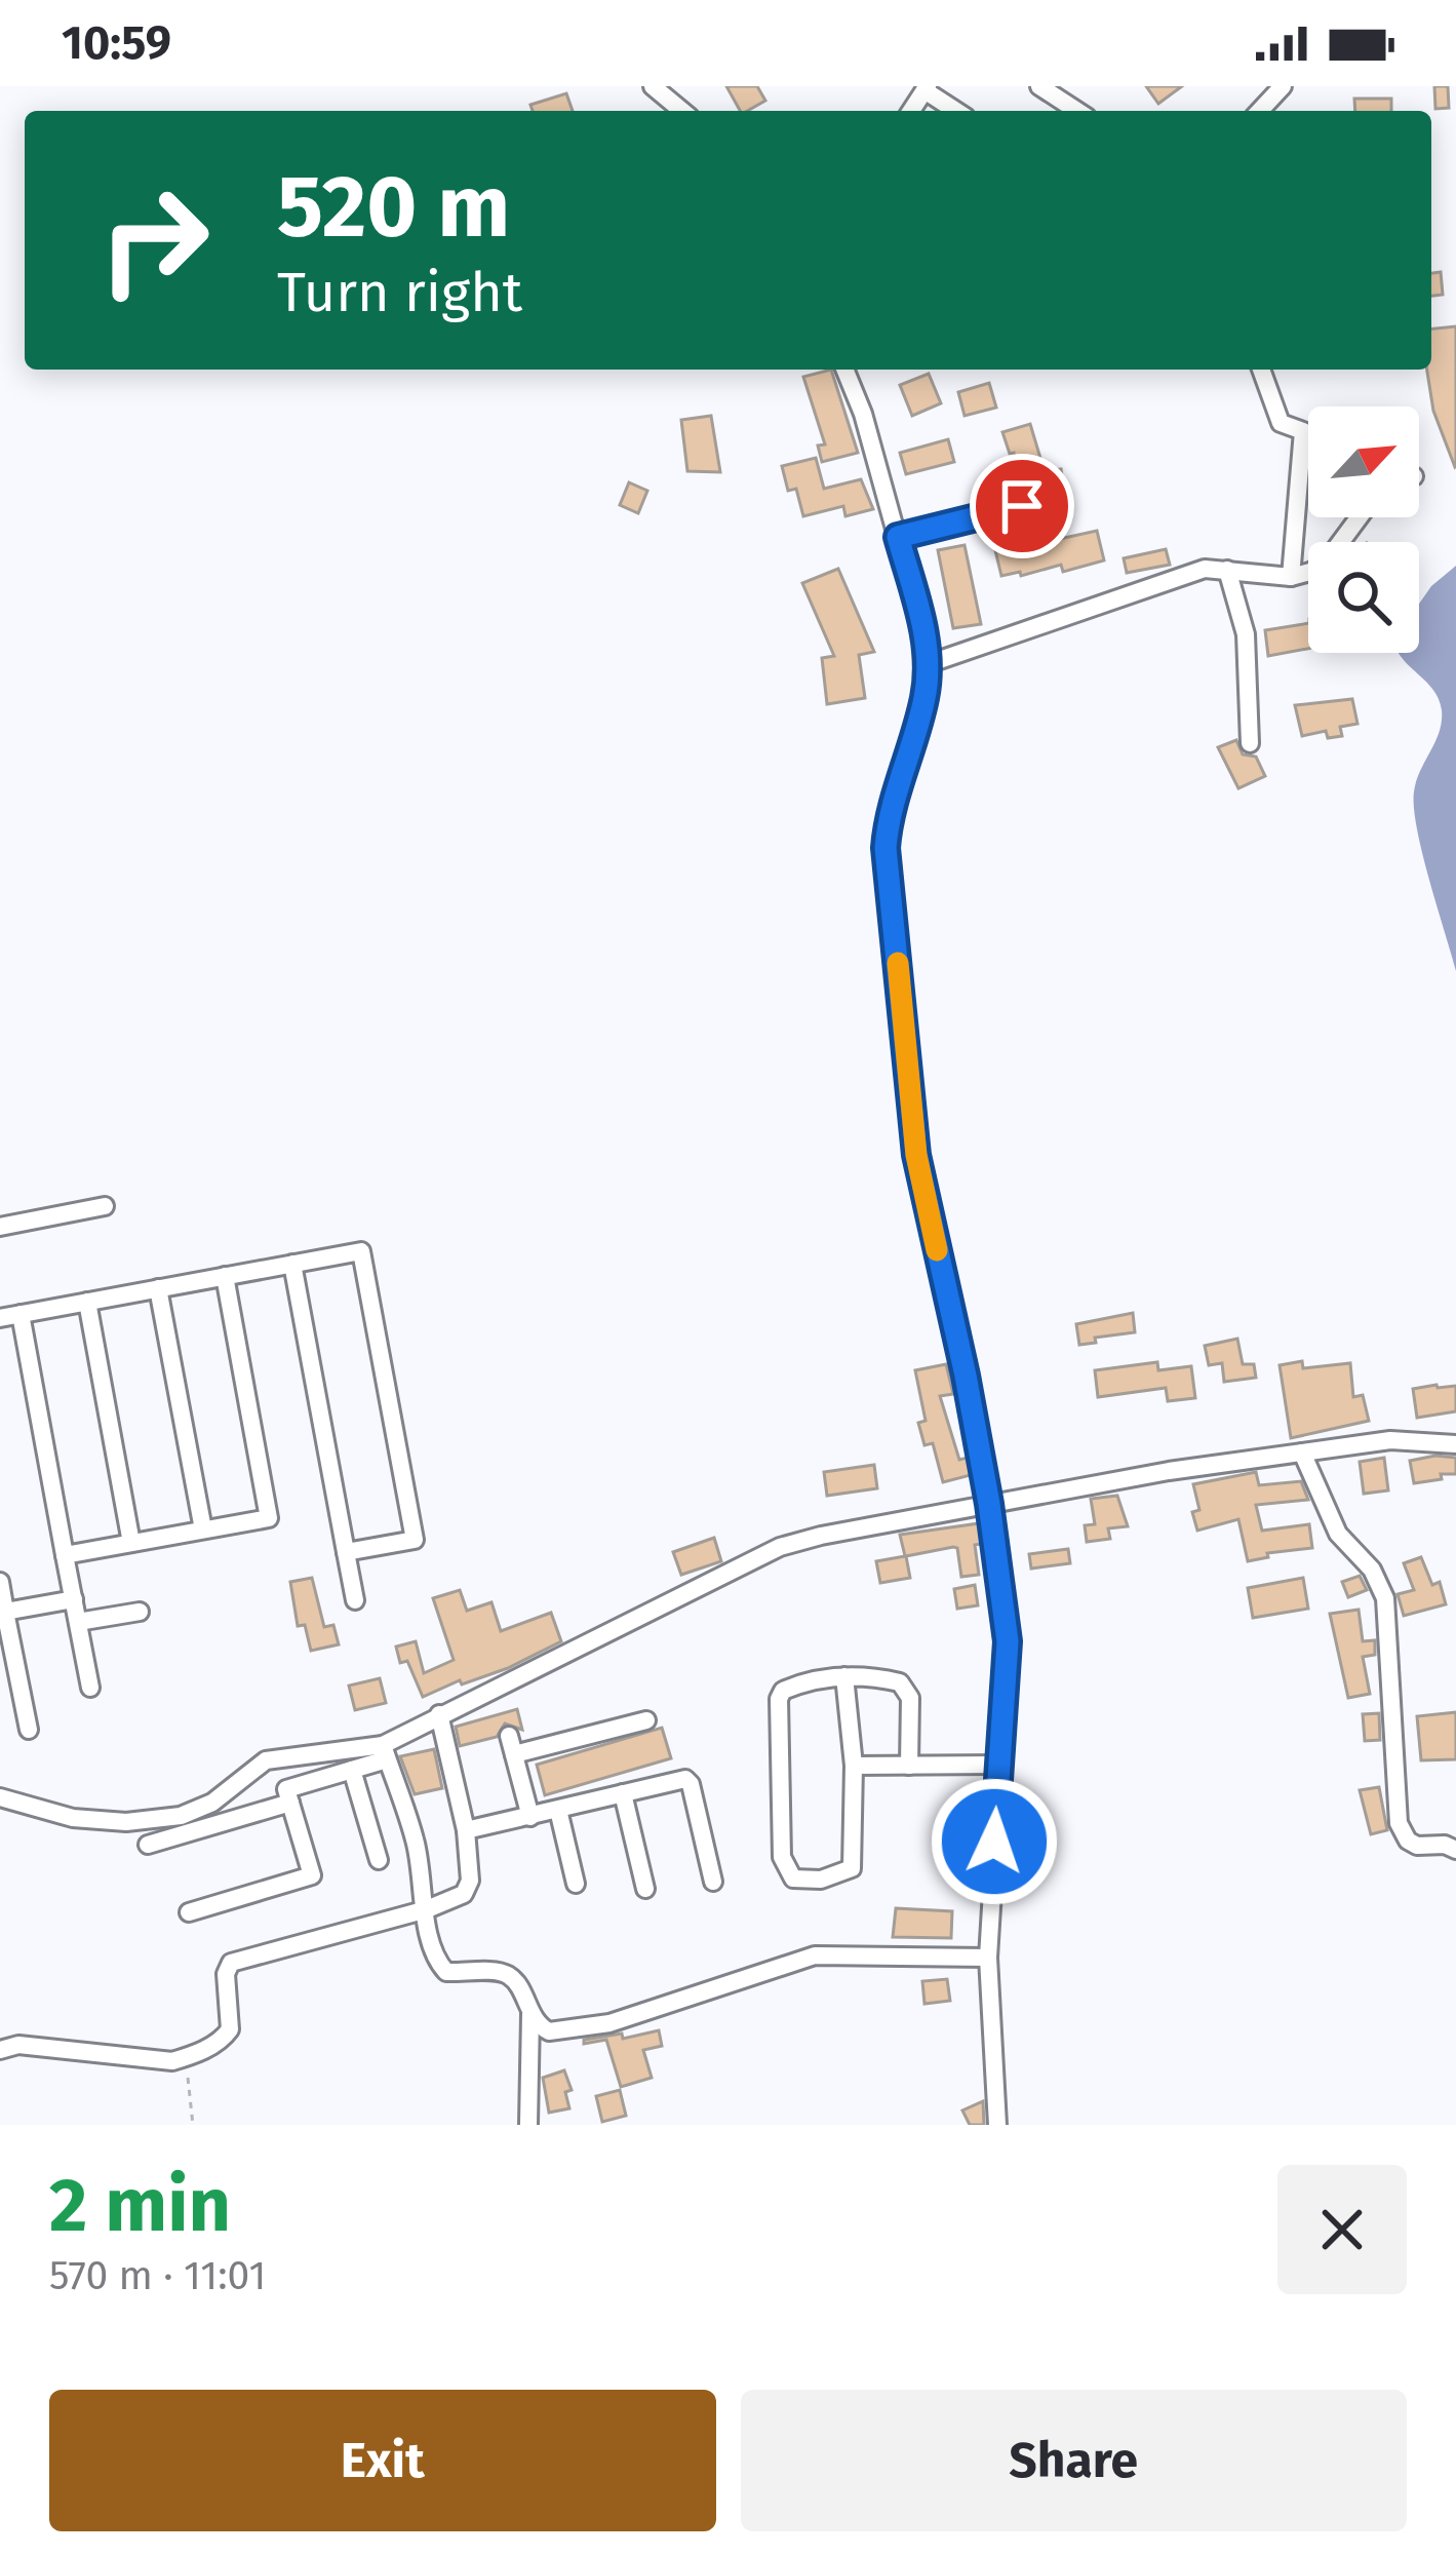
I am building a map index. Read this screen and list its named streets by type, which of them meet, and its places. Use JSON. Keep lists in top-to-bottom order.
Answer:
{
  "north": "top right",
  "page": {
    "status": "10:59",
    "turn": ["520 m", "Turn right"],
    "heading": ["2 min", "570 m · 11:01"],
    "buttons": ["Exit", "Share"]
  }
}
